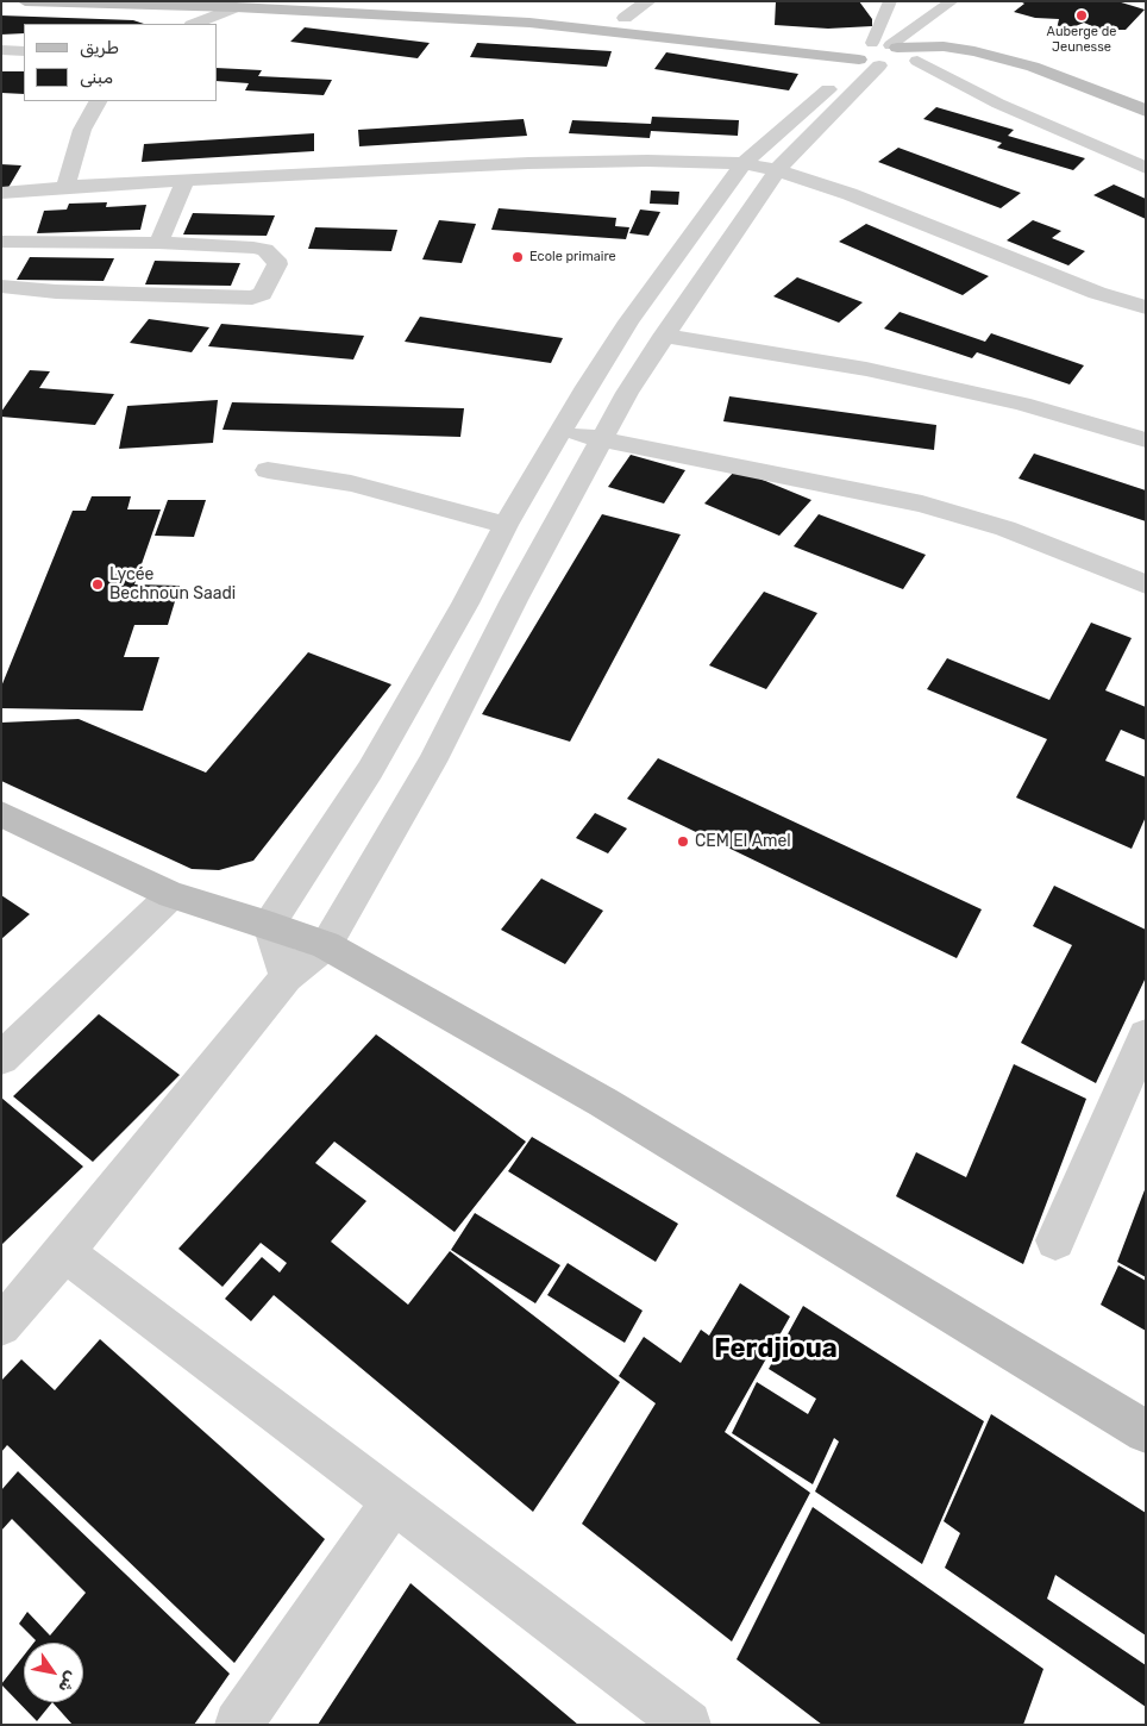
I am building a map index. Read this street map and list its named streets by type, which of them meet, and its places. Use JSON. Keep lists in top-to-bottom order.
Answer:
{
  "districts": ["Ferdjioua"],
  "places": [
    "Auberge de Jeunesse",
    "Ecole primaire",
    "Lycée Bechnoun Saadi",
    "CEM El Amel"
  ],
  "legend": ["طريق", "مبنى"],
  "north": "bottom right"
}
